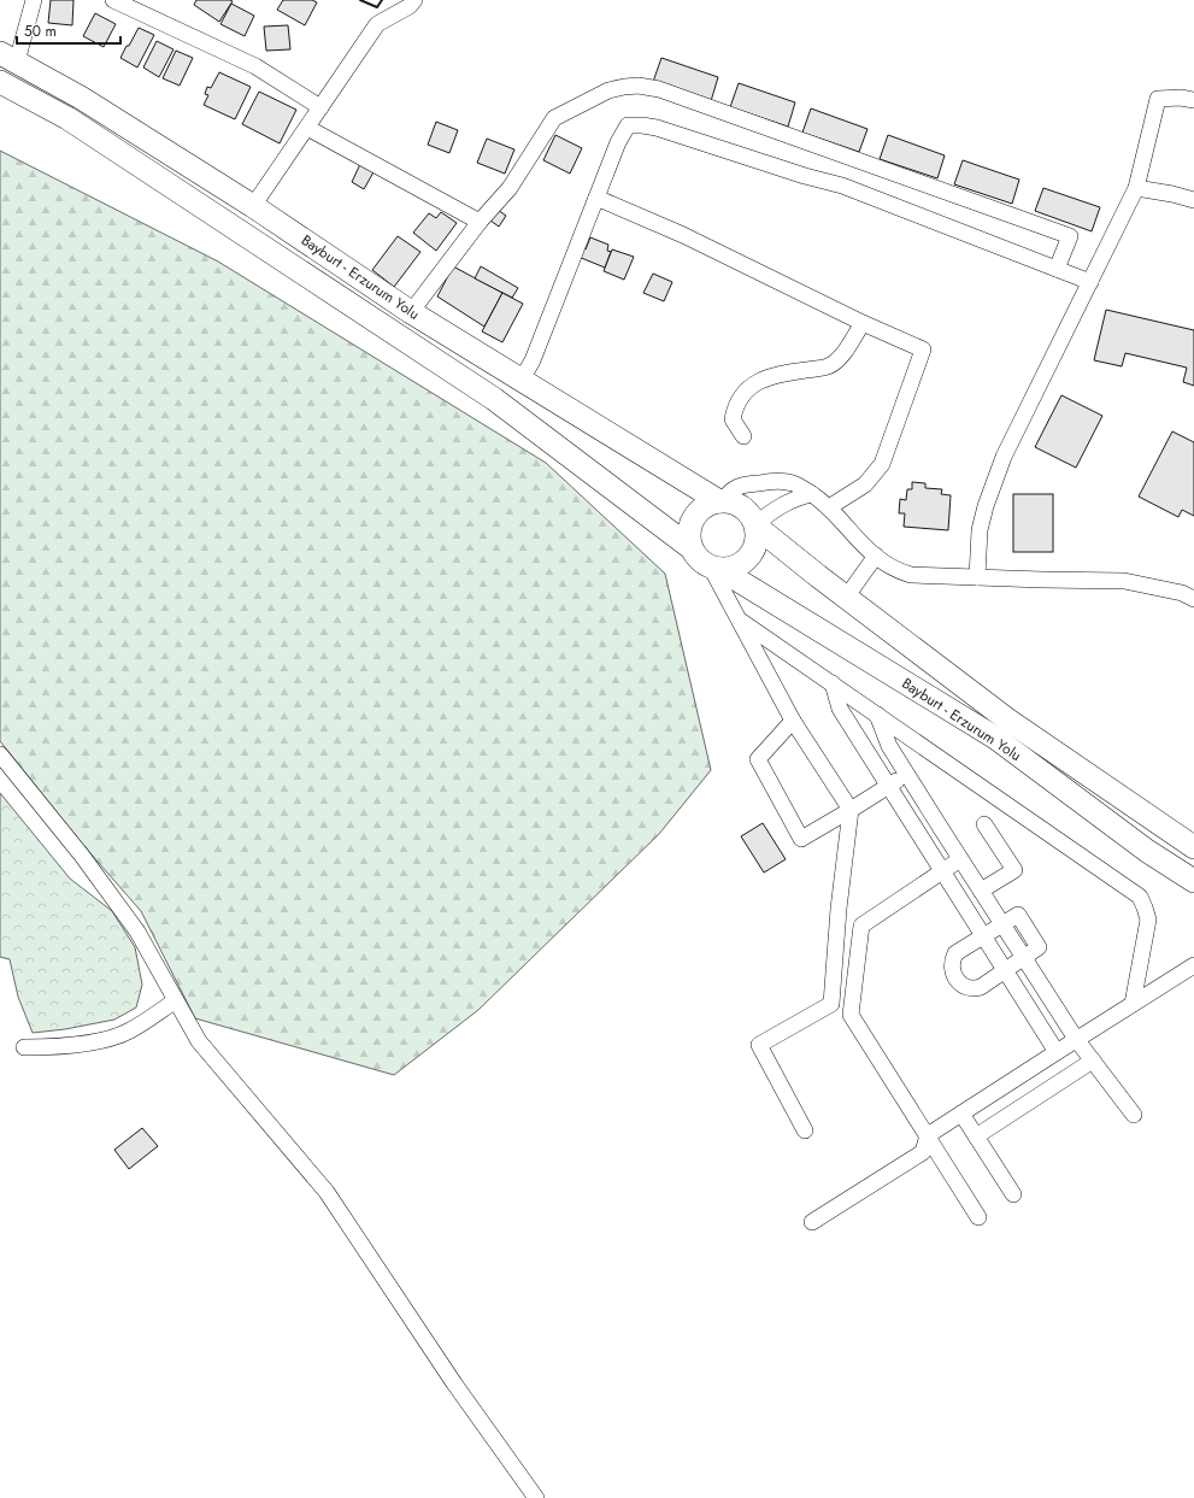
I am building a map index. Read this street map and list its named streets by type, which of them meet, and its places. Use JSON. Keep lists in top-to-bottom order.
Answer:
{
  "streets": {
    "highway": ["Bayburt - Erzurum Yolu"]
  },
  "scale_bar": "50 m"
}
